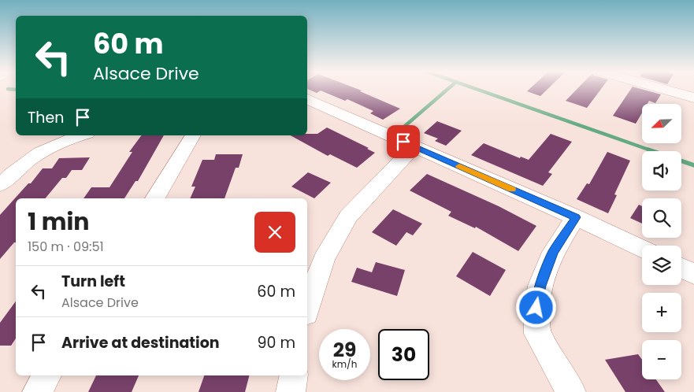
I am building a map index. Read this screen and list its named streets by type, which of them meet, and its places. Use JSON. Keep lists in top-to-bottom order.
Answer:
{
  "north": "bottom left",
  "page": {
    "turn": ["60 m", "Alsace Drive"],
    "then": "Then",
    "map_buttons": ["+", "−"],
    "heading": ["1 min", "150 m · 09:51"],
    "list": [
      {
        "name": "Turn left",
        "note": "Alsace Drive",
        "value": "60 m"
      },
      {
        "name": "Arrive at destination",
        "value": "90 m"
      }
    ],
    "speed": "29 km/h",
    "limit": "30"
  }
}
